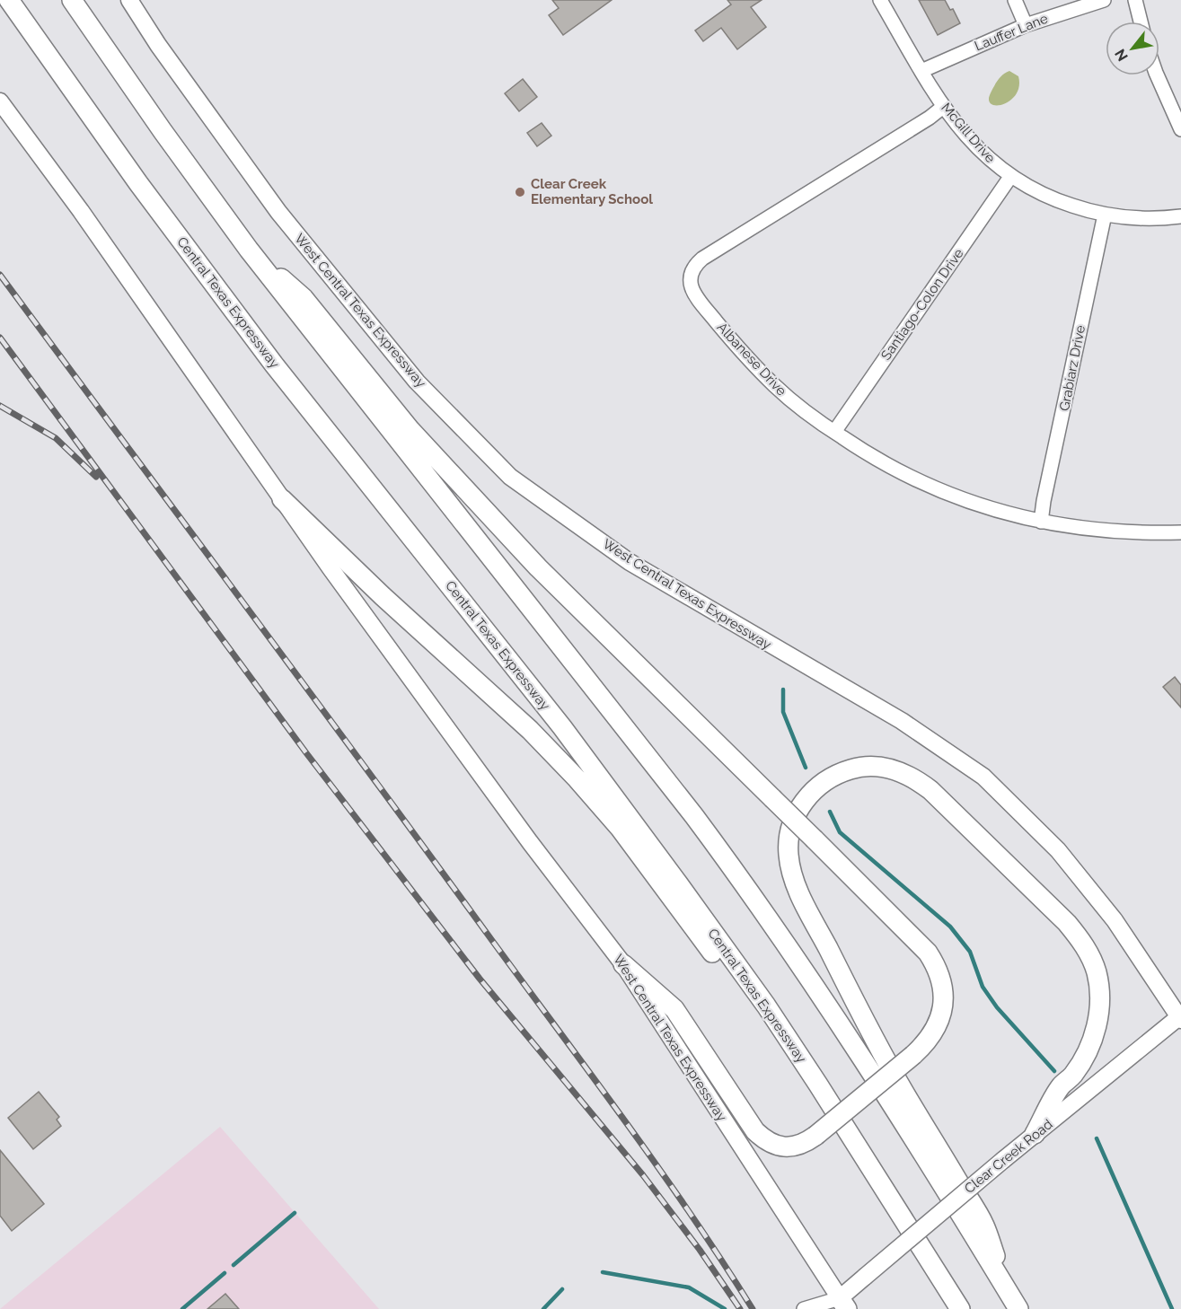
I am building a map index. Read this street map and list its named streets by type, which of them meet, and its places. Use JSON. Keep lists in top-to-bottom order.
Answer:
{
  "streets": {
    "highway": ["Central Texas Expressway"],
    "main road": ["West Central Texas Expressway", "Clear Creek Road"],
    "street": [
      "Lauffer Lane",
      "McGill Drive",
      "Santiago-Colon Drive",
      "Albanese Drive",
      "Grabiarz Drive"
    ]
  },
  "crossings": [
    ["Lauffer Lane", "McGill Drive"],
    ["McGill Drive", "Santiago-Colon Drive"],
    ["McGill Drive", "Albanese Drive"],
    ["McGill Drive", "Grabiarz Drive"],
    ["Santiago-Colon Drive", "Albanese Drive"],
    ["West Central Texas Expressway", "Clear Creek Road"],
    ["Albanese Drive", "Grabiarz Drive"]
  ],
  "places": ["Clear Creek Elementary School"],
  "north": "bottom left"
}
